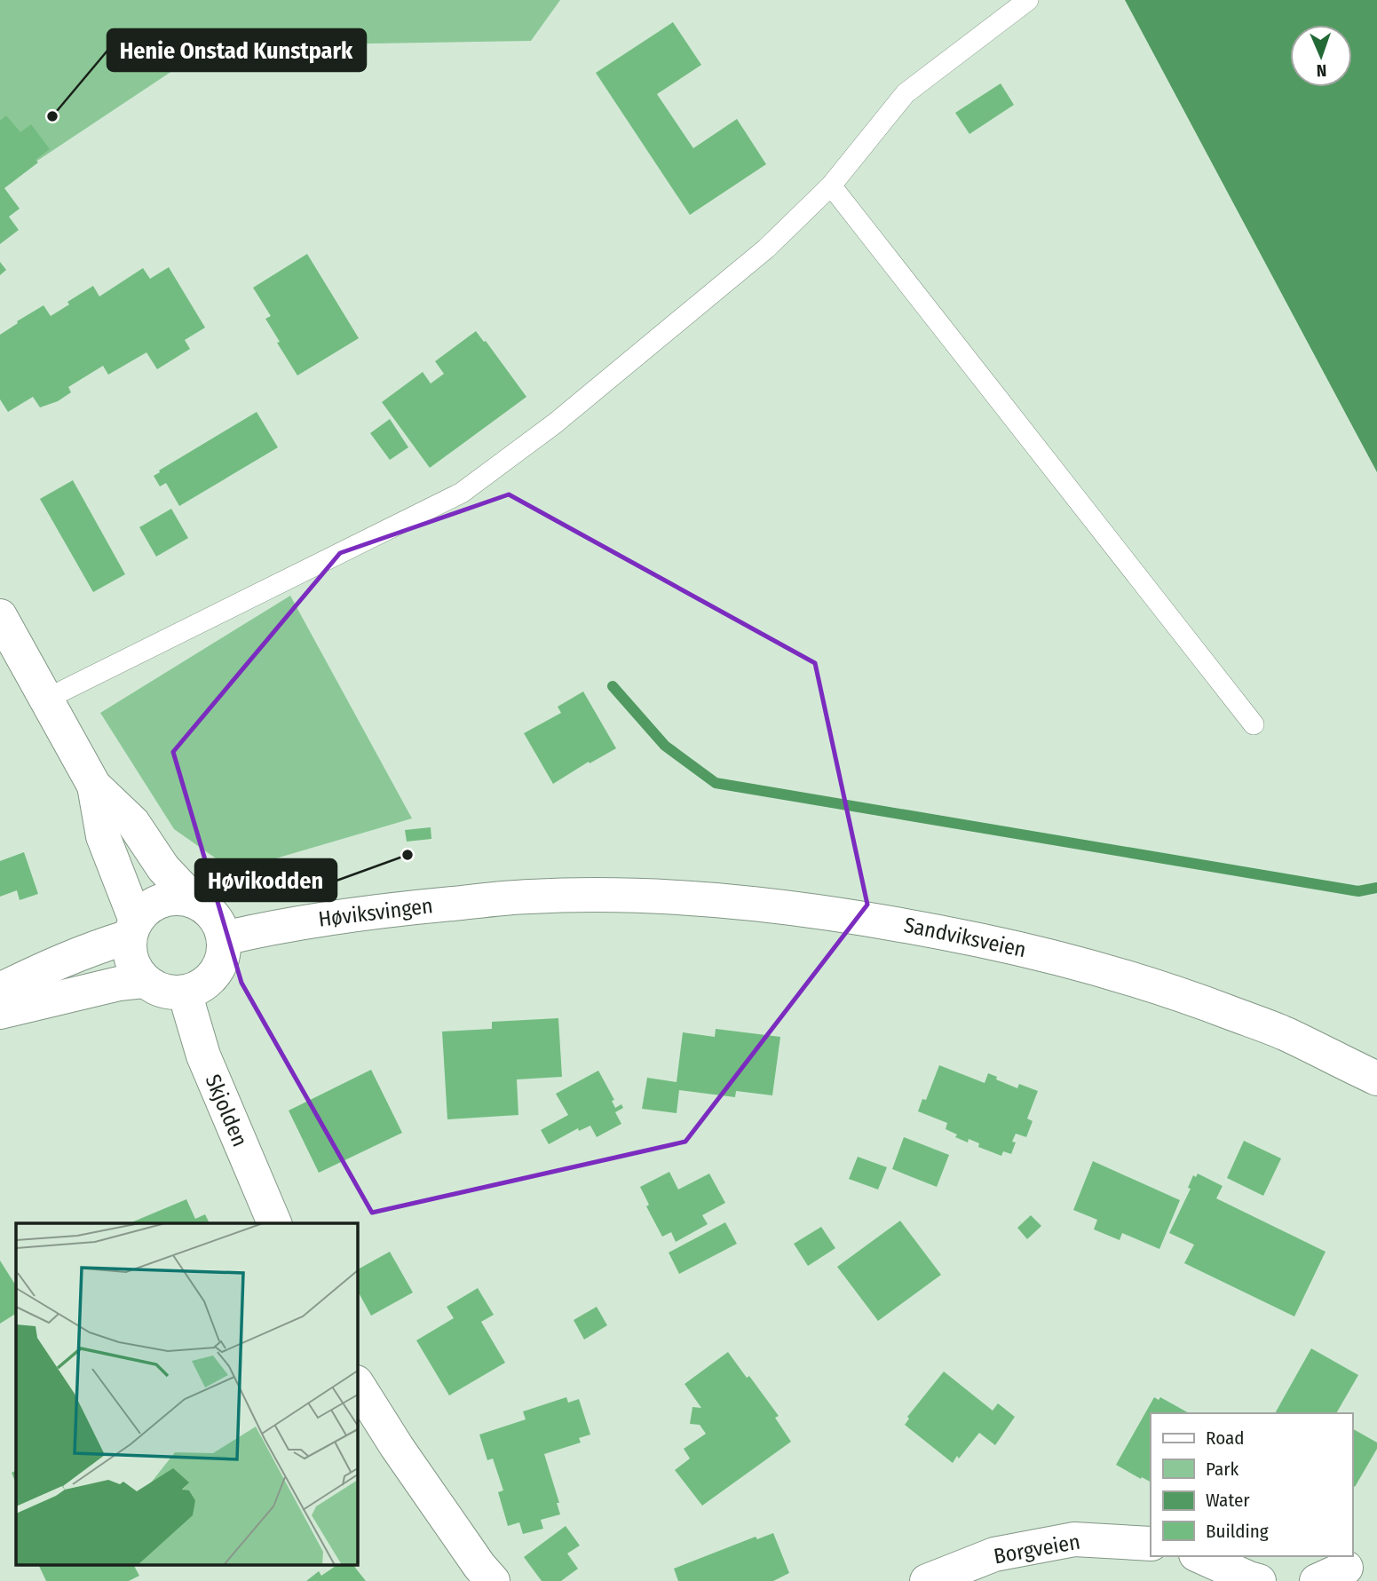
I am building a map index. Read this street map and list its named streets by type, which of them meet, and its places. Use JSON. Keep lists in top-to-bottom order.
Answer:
{
  "streets": {
    "main road": [
      "Høviksvingen",
      "Sandviksveien",
      "Skjolden",
      "Borgveien"
    ]
  },
  "crossings": [
    ["Høviksvingen", "Sandviksveien"],
    ["Høviksvingen", "Skjolden"]
  ],
  "places": ["Henie Onstad Kunstpark", "Høvikodden"],
  "legend": [
    "Road",
    "Park",
    "Water",
    "Building"
  ],
  "north": "bottom"
}
